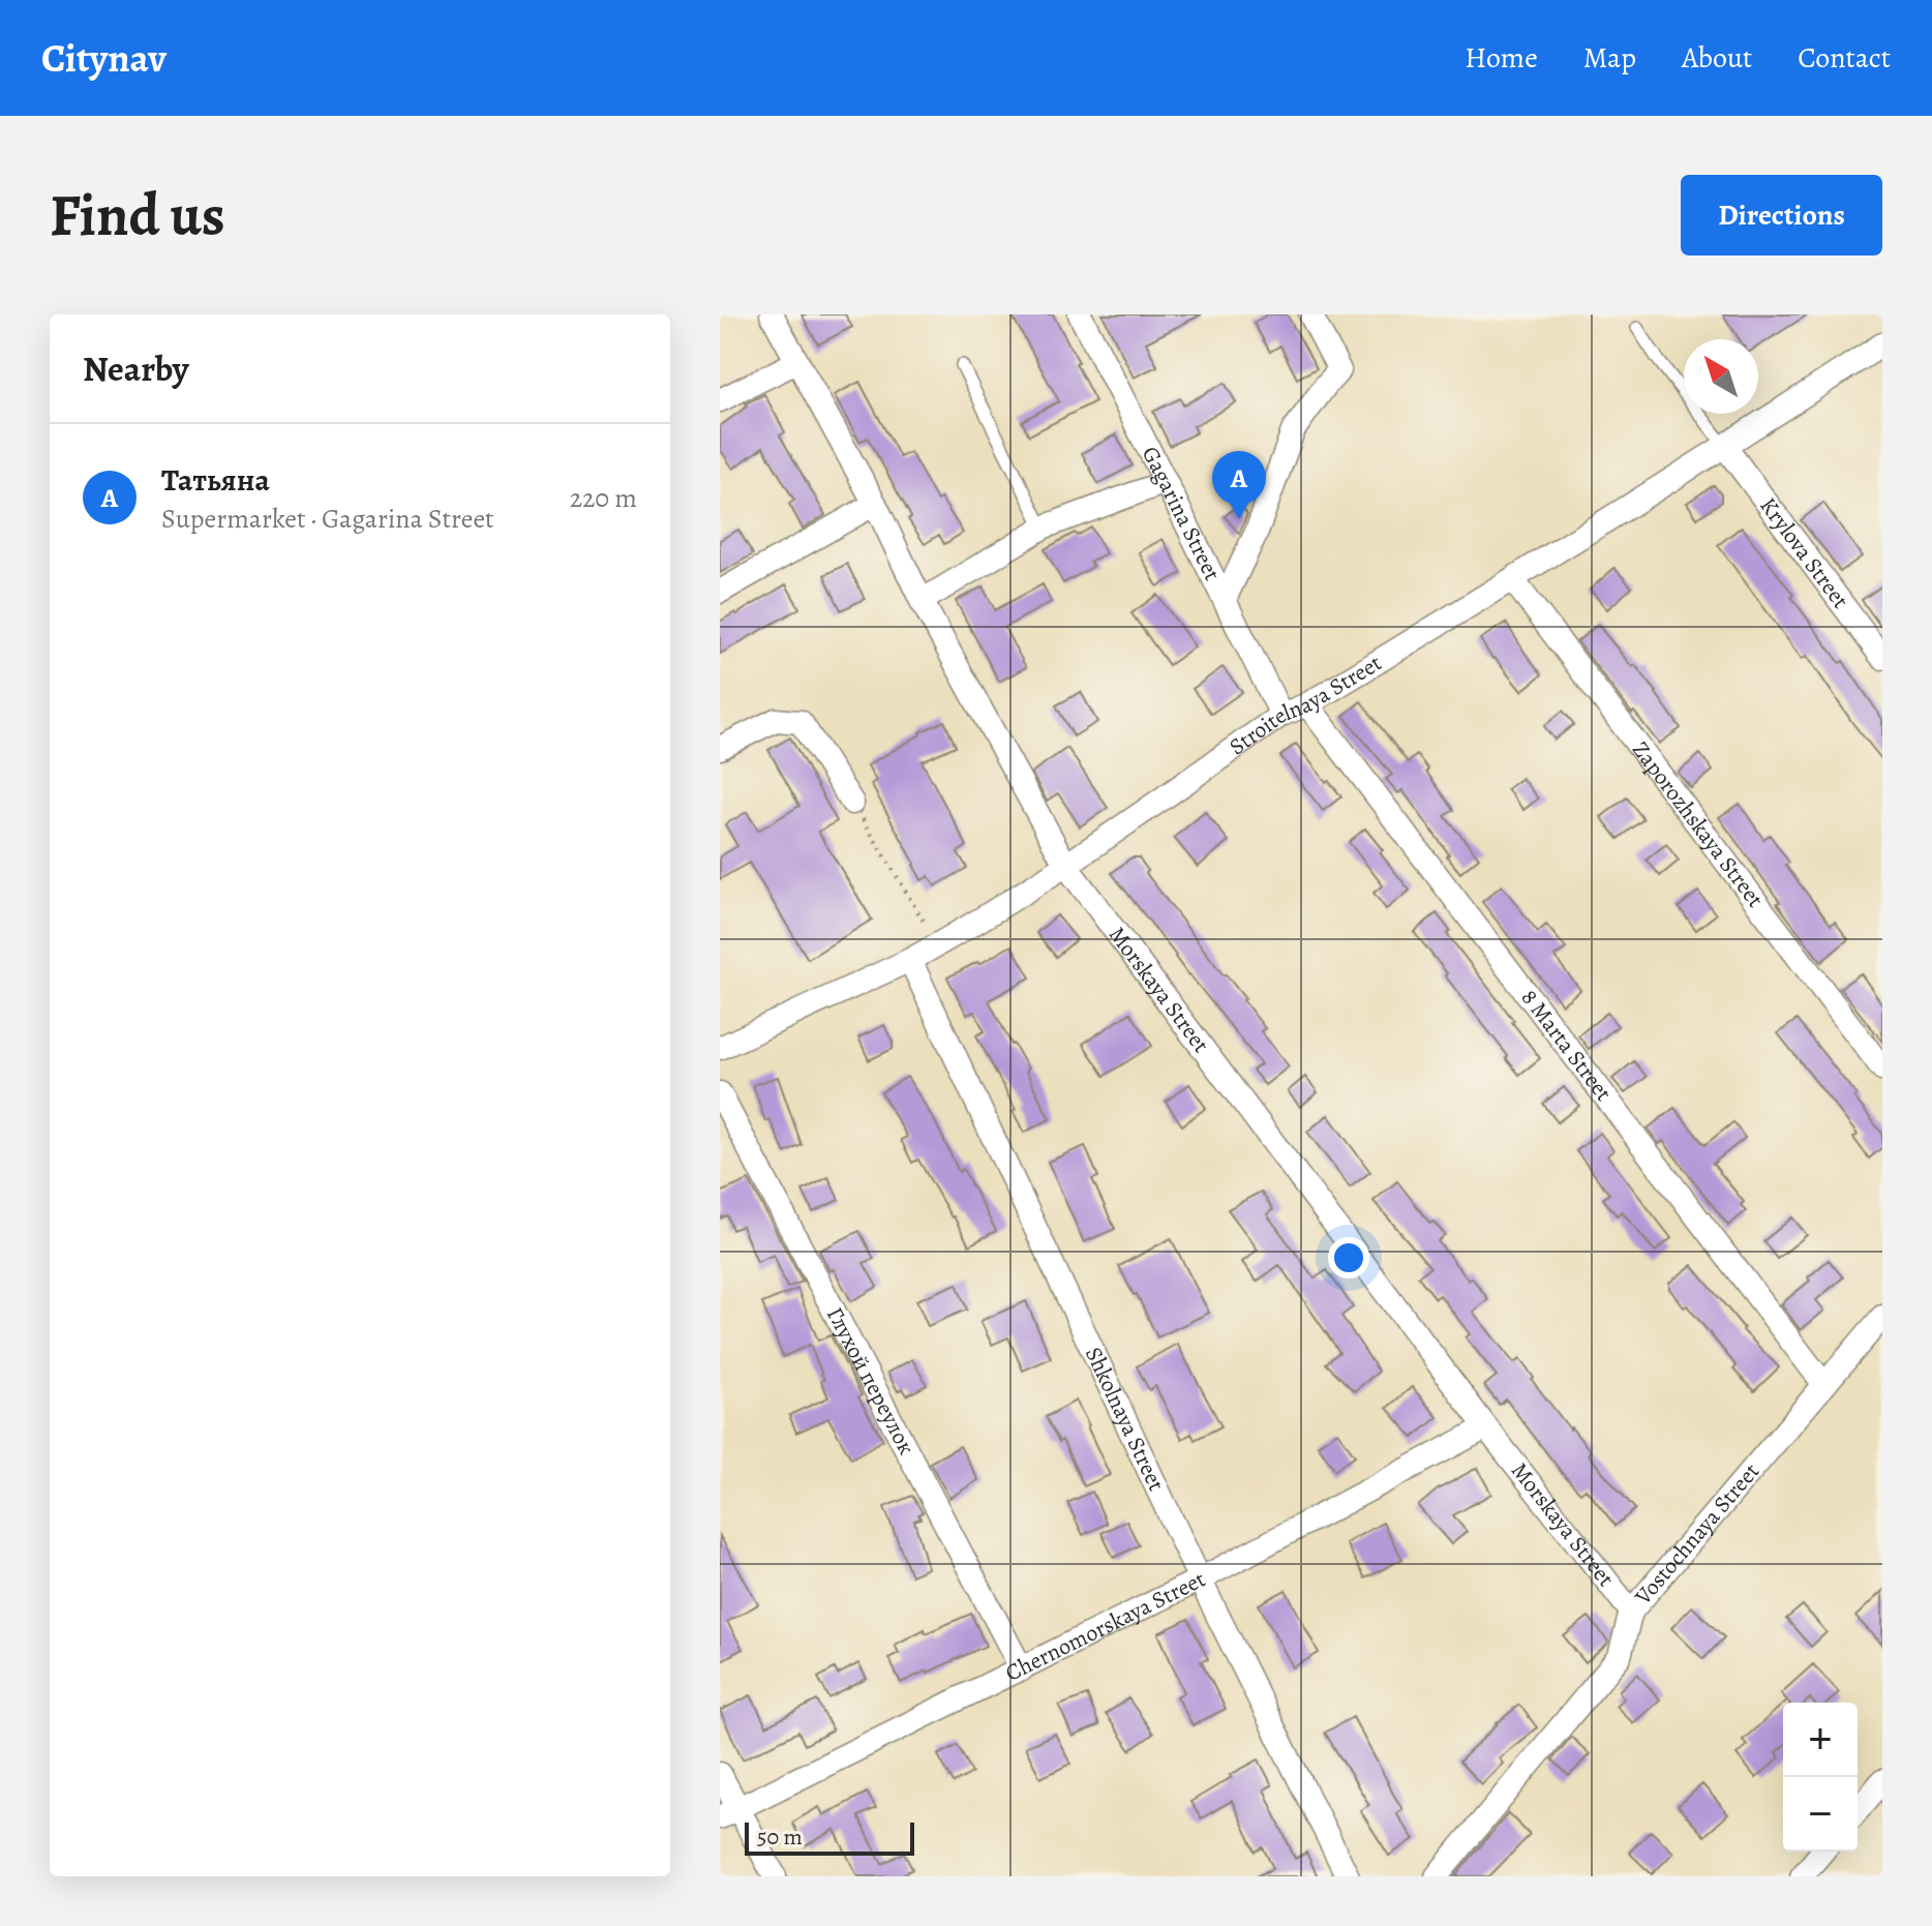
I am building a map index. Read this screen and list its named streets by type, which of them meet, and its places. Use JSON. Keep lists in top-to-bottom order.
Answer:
{
  "streets": {
    "street": [
      "Gagarina Street",
      "Krylova Street",
      "Stroitelnaya Street",
      "Zaporozhskaya Street",
      "Morskaya Street",
      "8 Marta Street",
      "Глухой переулок",
      "Shkolnaya Street",
      "Vostochnaya Street",
      "Chernomorskaya Street"
    ]
  },
  "crossings": [
    ["Gagarina Street", "Stroitelnaya Street"],
    ["Krylova Street", "Stroitelnaya Street"],
    ["Stroitelnaya Street", "Zaporozhskaya Street"],
    ["Stroitelnaya Street", "Morskaya Street"],
    ["Stroitelnaya Street", "8 Marta Street"],
    ["Stroitelnaya Street", "Shkolnaya Street"],
    ["Morskaya Street", "Vostochnaya Street"],
    ["Morskaya Street", "Chernomorskaya Street"],
    ["8 Marta Street", "Vostochnaya Street"],
    ["Глухой переулок", "Chernomorskaya Street"],
    ["Shkolnaya Street", "Chernomorskaya Street"]
  ],
  "scale_bar": "50 m",
  "north": "top left",
  "page": {
    "header": "Citynav",
    "nav": [
      "Home",
      "Map",
      "About",
      "Contact"
    ],
    "buttons": "Directions",
    "title": "Find us",
    "heading": "Nearby",
    "list": [
      {
        "mark": "A",
        "name": "Татьяна",
        "note": "Supermarket · Gagarina Street",
        "value": "220 m"
      }
    ],
    "pins": "A",
    "map_buttons": ["+", "−"],
    "scale": "50 m"
  }
}
